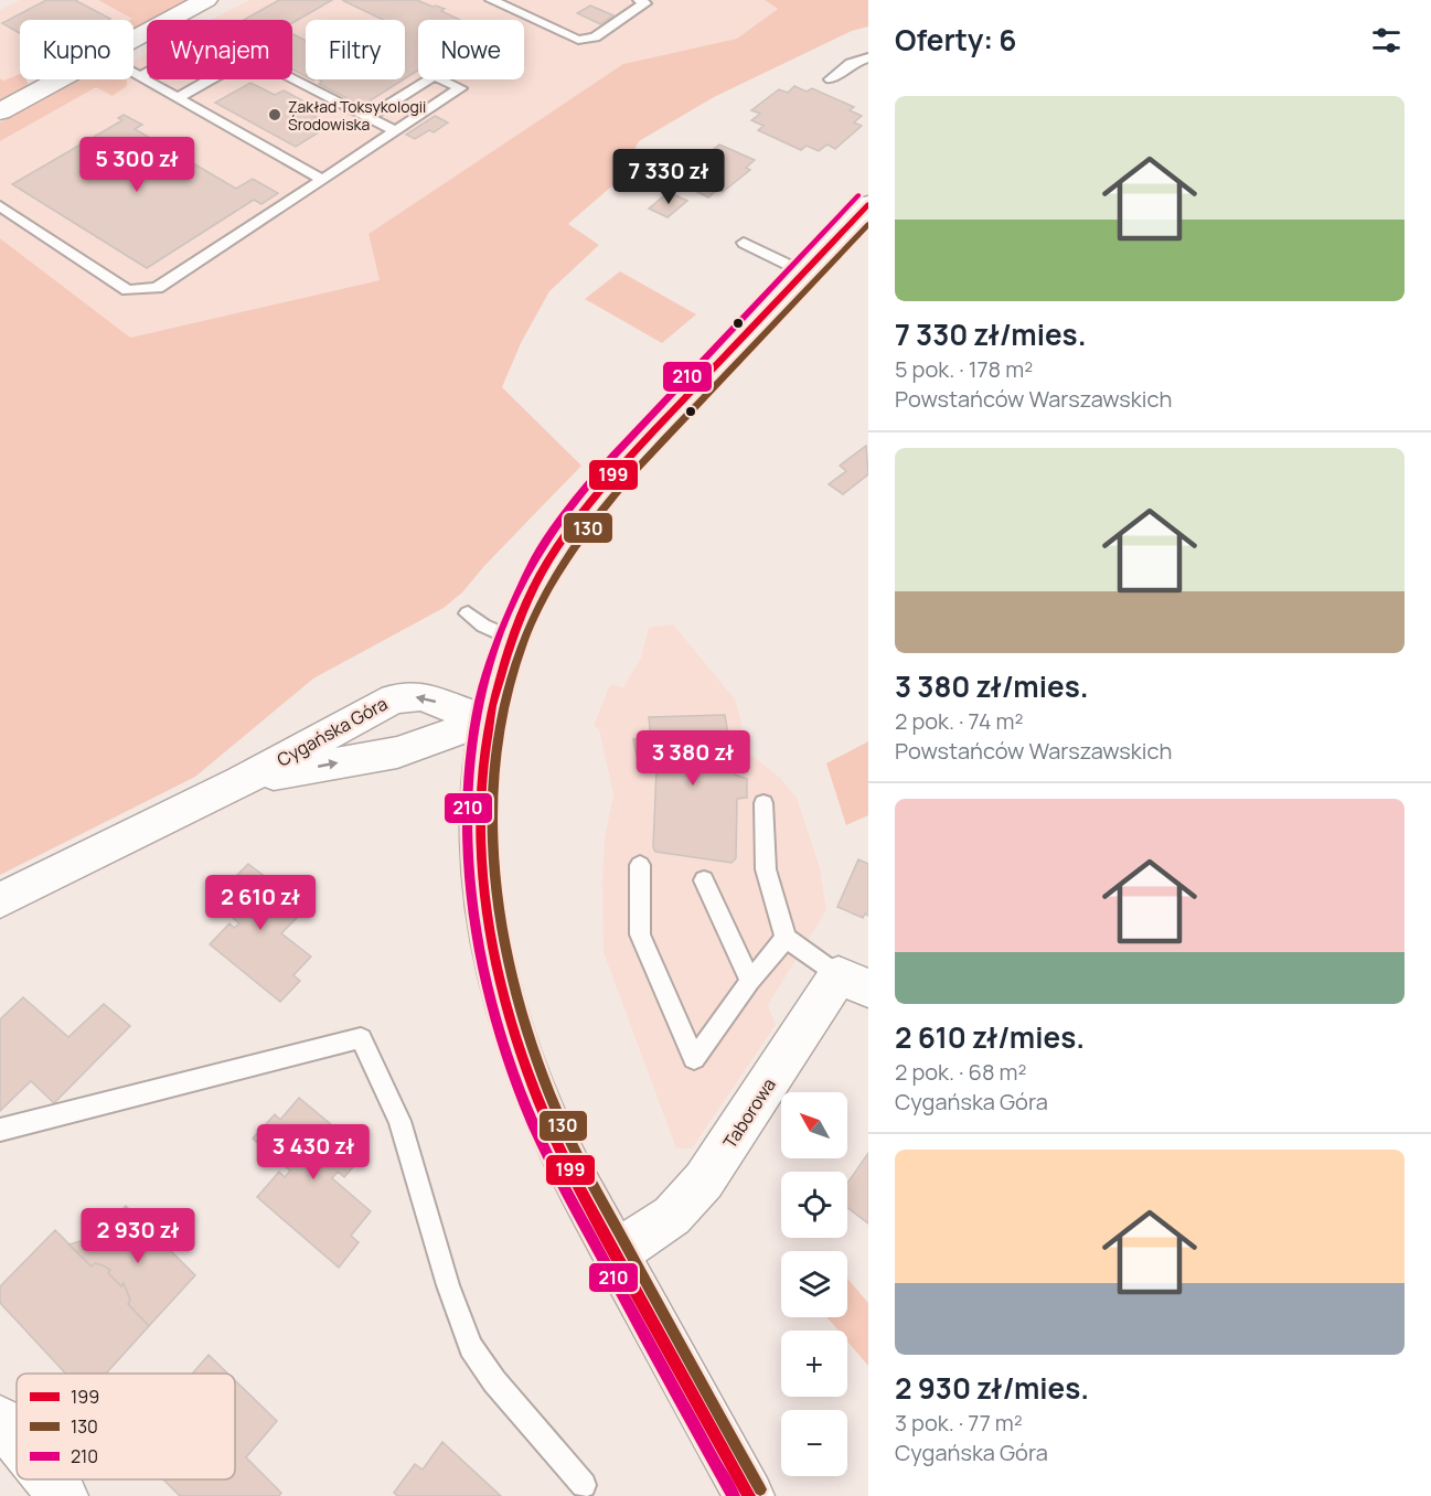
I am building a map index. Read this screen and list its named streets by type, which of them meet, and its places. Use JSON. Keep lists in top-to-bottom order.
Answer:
{
  "streets": {
    "street": ["Cygańska Góra", "Taborowa"]
  },
  "places": ["Zakład Toksykologii Środowiska"],
  "lines": ["transit line 210", "transit line 199", "transit line 130"],
  "legend": ["199", "130", "210"],
  "north": "top left",
  "page": {
    "heading": "Oferty: 6",
    "chip": [
      "Kupno",
      "Wynajem",
      "Filtry",
      "Nowe"
    ],
    "list": [
      {
        "name": "7 330 zł/mies.",
        "note": "5 pok. · 178 m² · Powstańców Warszawskich"
      },
      {
        "name": "3 380 zł/mies.",
        "note": "2 pok. · 74 m² · Powstańców Warszawskich"
      },
      {
        "name": "2 610 zł/mies.",
        "note": "2 pok. · 68 m² · Cygańska Góra"
      },
      {
        "name": "2 930 zł/mies.",
        "note": "3 pok. · 77 m² · Cygańska Góra"
      }
    ],
    "price": [
      "5 300 zł",
      "7 330 zł",
      "3 380 zł",
      "2 610 zł",
      "3 430 zł",
      "2 930 zł"
    ],
    "map_buttons": ["+", "−"]
  }
}
